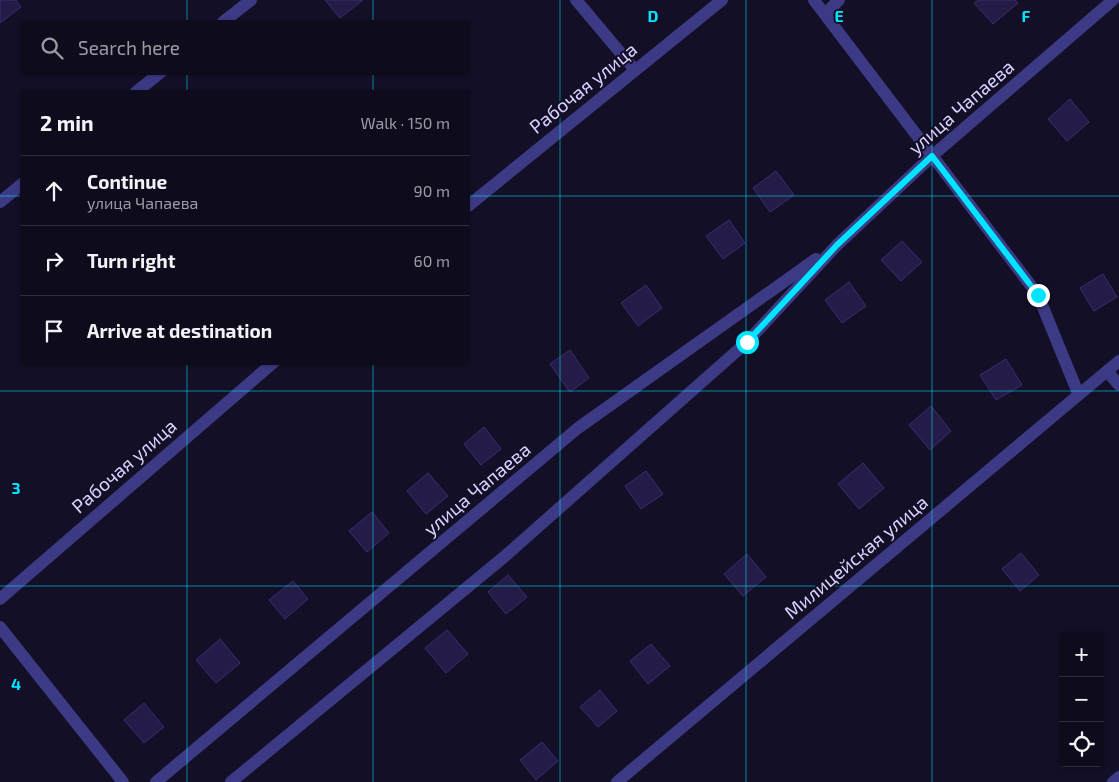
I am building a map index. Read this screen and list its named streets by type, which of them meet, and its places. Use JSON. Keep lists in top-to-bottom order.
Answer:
{
  "streets": {
    "street": ["Рабочая улица", "улица Чапаева", "Милицейская улица"]
  },
  "page": {
    "search": "Search here",
    "heading": ["2 min", "Walk · 150 m"],
    "list": [
      ["Continue", "улица Чапаева", "90 m"],
      ["Turn right", "60 m"],
      "Arrive at destination"
    ],
    "map_buttons": ["+", "−"]
  },
  "grid": {
    "columns": ["D", "E", "F"],
    "rows": ["3", "4"]
  }
}
